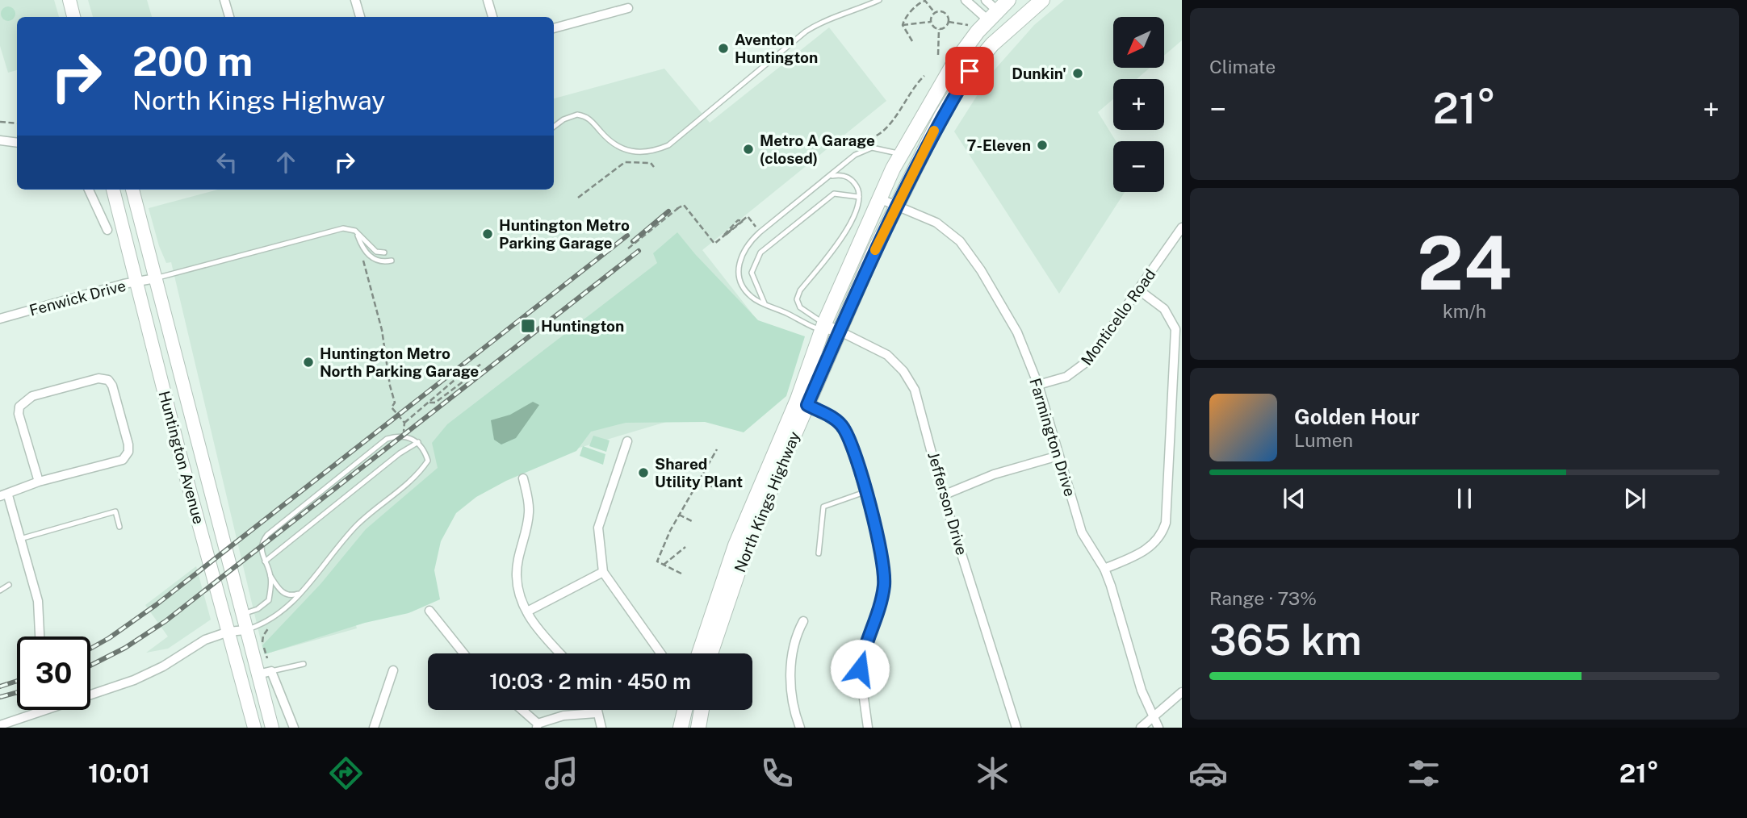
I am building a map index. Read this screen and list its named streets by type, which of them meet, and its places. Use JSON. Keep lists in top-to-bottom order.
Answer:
{
  "streets": {
    "main road": ["Huntington Avenue", "North Kings Highway"],
    "street": [
      "Fenwick Drive",
      "Monticello Road",
      "Farmington Drive",
      "Jefferson Drive"
    ]
  },
  "crossings": [
    ["Fenwick Drive", "Huntington Avenue"],
    ["Monticello Road", "Farmington Drive"],
    ["Farmington Drive", "North Kings Highway"],
    ["North Kings Highway", "Jefferson Drive"]
  ],
  "places": {
    "other": [
      "Aventon Huntington",
      "Dunkin'",
      "7-Eleven",
      "Metro A Garage (closed)",
      "Huntington Metro Parking Garage",
      "Huntington Metro North Parking Garage",
      "Shared Utility Plant"
    ],
    "transit": ["Huntington"]
  },
  "north": "bottom left",
  "page": {
    "tile": [
      "Climate",
      ["24", "km/h"],
      ["Range · 73%", "365 km"]
    ],
    "map_buttons": ["+", "−"],
    "turn": ["200 m", "North Kings Highway"],
    "heat": ["−", "21°", "+"],
    "song": ["Golden Hour", "Lumen"],
    "limit": "30",
    "trip": "10:03 · 2 min · 450 m",
    "tabs": ["10:01", "21°"]
  }
}
